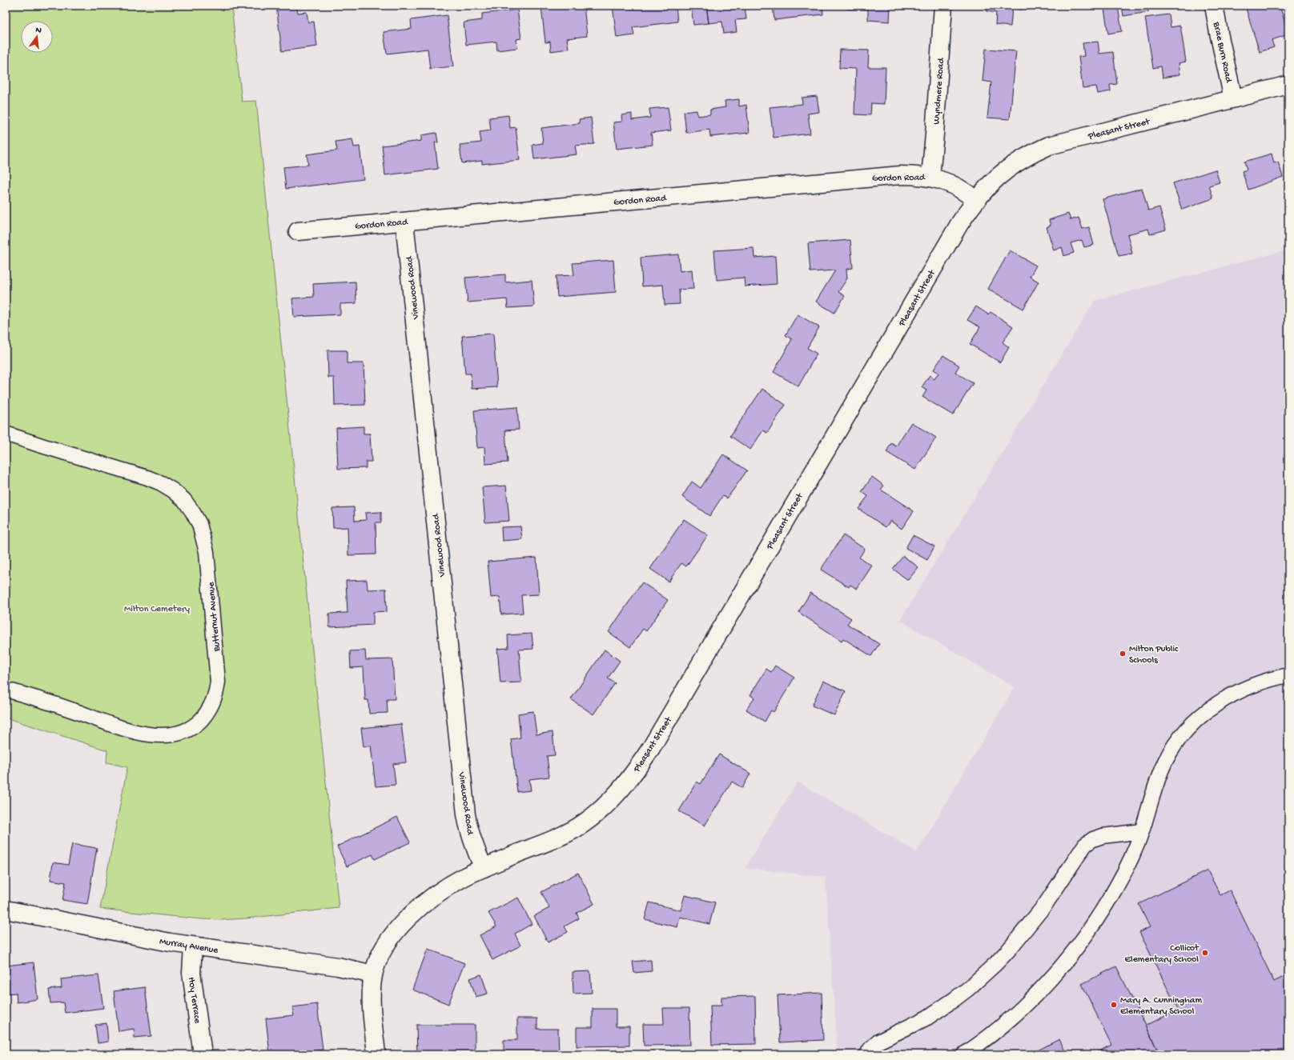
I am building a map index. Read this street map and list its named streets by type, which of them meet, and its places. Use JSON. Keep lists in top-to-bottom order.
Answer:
{
  "streets": {
    "street": [
      "Brae Burn Road",
      "Wyndmere Road",
      "Pleasant Street",
      "Gordon Road",
      "Vinewood Road",
      "Murray Avenue",
      "Hoy Terrace"
    ],
    "lane": ["Butternut Avenue"]
  },
  "crossings": [
    ["Brae Burn Road", "Pleasant Street"],
    ["Wyndmere Road", "Gordon Road"],
    ["Pleasant Street", "Gordon Road"],
    ["Pleasant Street", "Vinewood Road"],
    ["Pleasant Street", "Murray Avenue"],
    ["Gordon Road", "Vinewood Road"],
    ["Murray Avenue", "Hoy Terrace"]
  ],
  "parks": ["Milton Cemetery"],
  "places": ["Milton Public Schools", "Collicot Elementary School", "Mary A. Cunningham Elementary School"],
  "north": "top"
}
